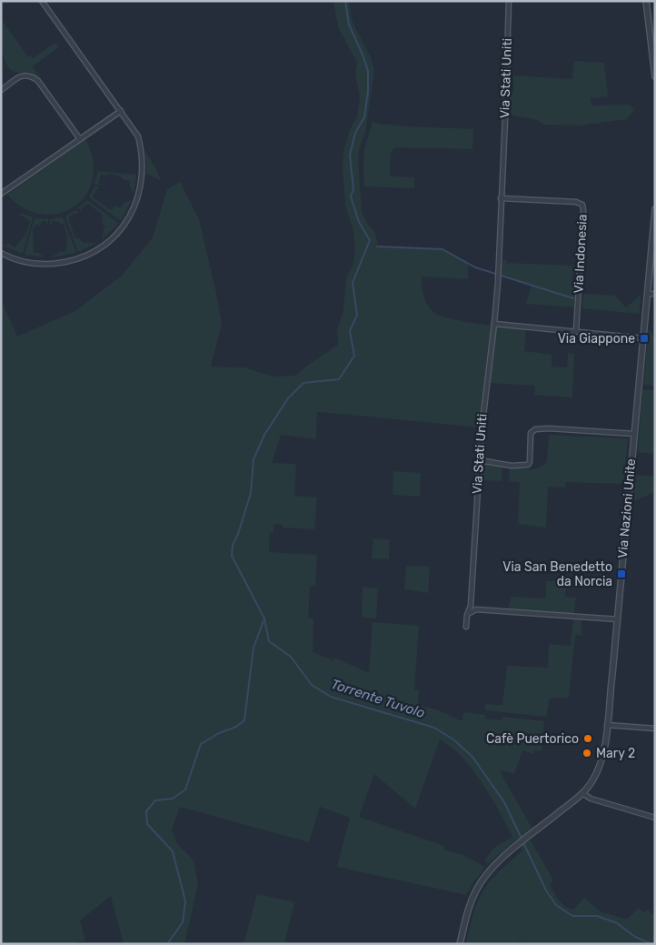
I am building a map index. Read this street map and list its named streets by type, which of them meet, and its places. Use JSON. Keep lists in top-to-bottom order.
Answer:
{
  "streets": {
    "street": ["Via Stati Uniti", "Via Indonesia", "Via Nazioni Unite"]
  },
  "crossings": [
    ["Via Stati Uniti", "Via Indonesia"]
  ],
  "water": ["Torrente Tuvolo"],
  "places": {
    "transit": ["Via Giappone", "Via San Benedetto da Norcia"],
    "other": ["Cafè Puertorico", "Mary 2"]
  }
}
